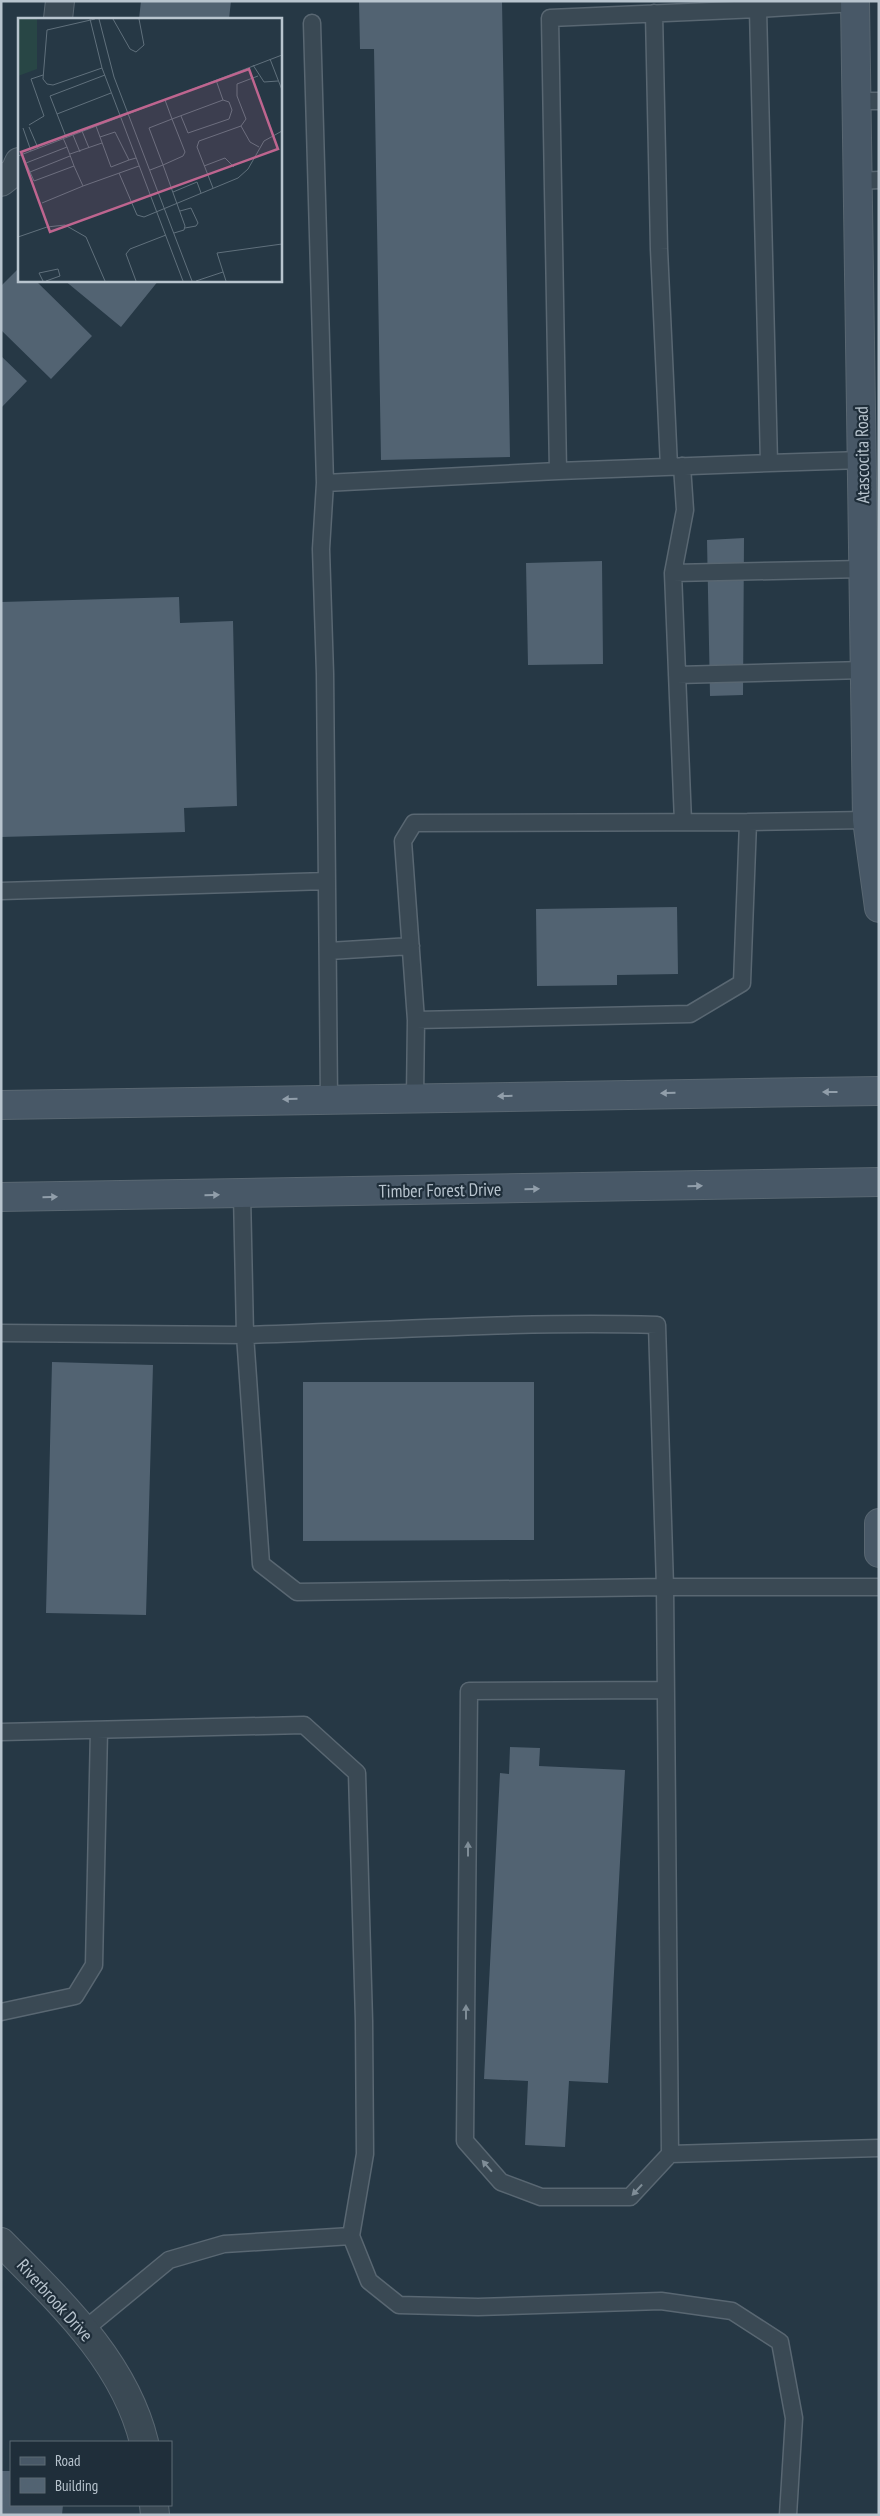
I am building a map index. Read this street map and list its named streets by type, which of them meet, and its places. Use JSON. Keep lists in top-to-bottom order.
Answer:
{
  "streets": {
    "main road": ["Atascocita Road", "Timber Forest Drive"],
    "street": ["Riverbrook Drive"]
  },
  "legend": ["Road", "Building"]
}
